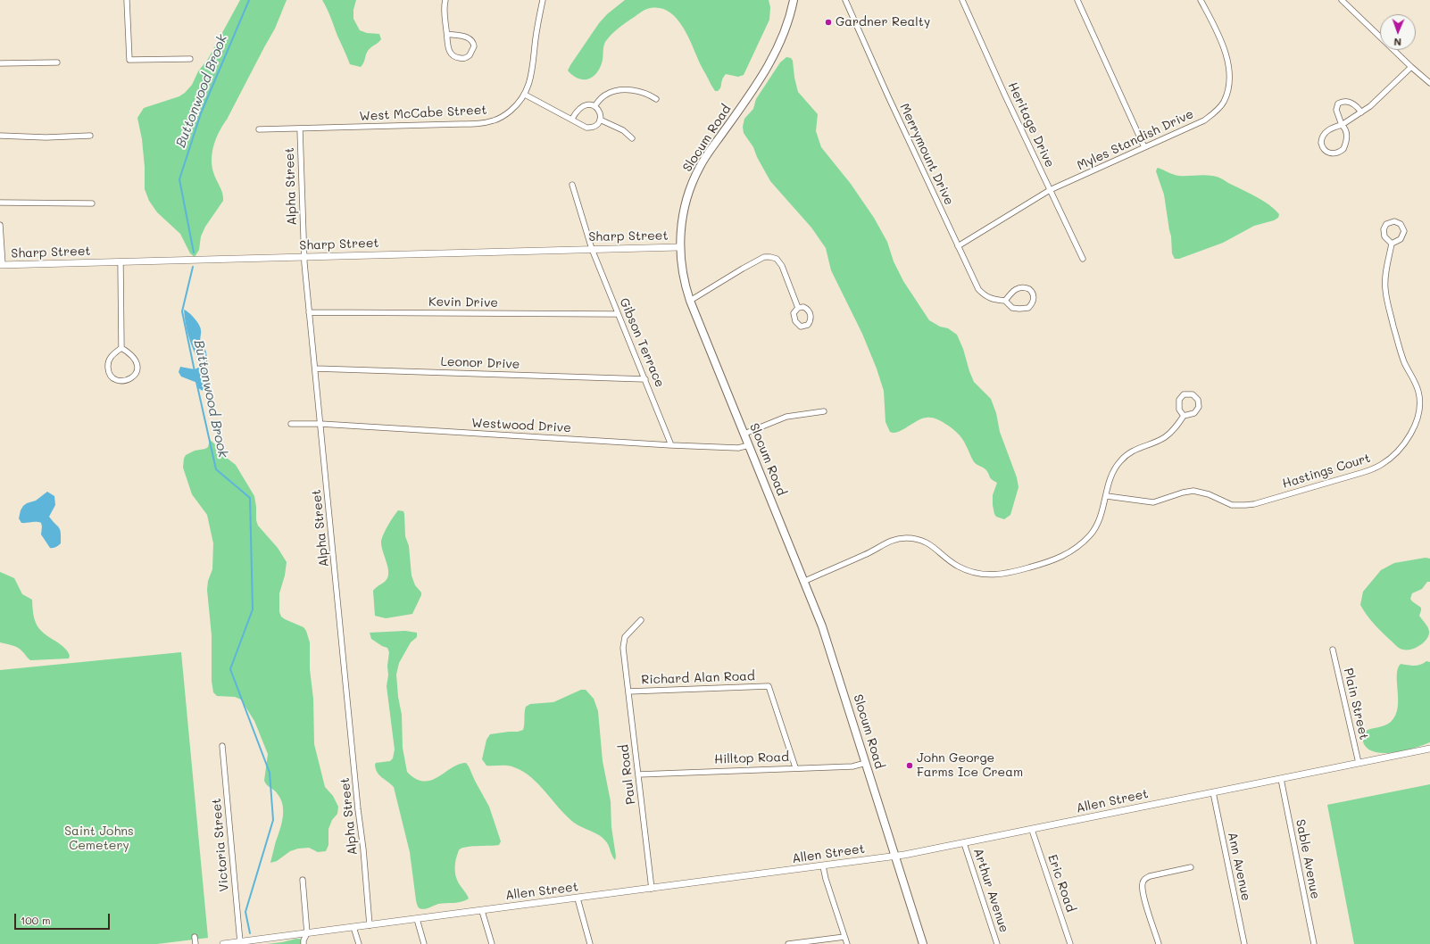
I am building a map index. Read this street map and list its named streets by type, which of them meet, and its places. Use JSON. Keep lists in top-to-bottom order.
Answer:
{
  "streets": {
    "main road": ["Slocum Road"],
    "street": [
      "West McCabe Street",
      "Heritage Drive",
      "Myles Standish Drive",
      "Merrymount Drive",
      "Alpha Street",
      "Sharp Street",
      "Kevin Drive",
      "Gibson Terrace",
      "Leonor Drive",
      "Westwood Drive",
      "Hastings Court",
      "Richard Alan Road",
      "Plain Street",
      "Hilltop Road",
      "Paul Road",
      "Allen Street",
      "Victoria Street",
      "Sable Avenue",
      "Ann Avenue",
      "Eric Road",
      "Arthur Avenue"
    ]
  },
  "crossings": [
    ["West McCabe Street", "Alpha Street"],
    ["Heritage Drive", "Myles Standish Drive"],
    ["Slocum Road", "Sharp Street"],
    ["Slocum Road", "Westwood Drive"],
    ["Slocum Road", "Hilltop Road"],
    ["Slocum Road", "Allen Street"],
    ["Myles Standish Drive", "Merrymount Drive"],
    ["Alpha Street", "Sharp Street"],
    ["Alpha Street", "Kevin Drive"],
    ["Alpha Street", "Leonor Drive"],
    ["Alpha Street", "Westwood Drive"],
    ["Alpha Street", "Allen Street"],
    ["Sharp Street", "Gibson Terrace"],
    ["Kevin Drive", "Gibson Terrace"],
    ["Gibson Terrace", "Leonor Drive"],
    ["Gibson Terrace", "Westwood Drive"],
    ["Richard Alan Road", "Hilltop Road"],
    ["Richard Alan Road", "Paul Road"],
    ["Plain Street", "Allen Street"],
    ["Hilltop Road", "Paul Road"],
    ["Paul Road", "Allen Street"],
    ["Allen Street", "Victoria Street"],
    ["Allen Street", "Sable Avenue"],
    ["Allen Street", "Ann Avenue"],
    ["Allen Street", "Eric Road"],
    ["Allen Street", "Arthur Avenue"]
  ],
  "water": ["Buttonwood Brook"],
  "parks": ["Saint Johns Cemetery"],
  "places": ["Gardner Realty", "John George Farms Ice Cream"],
  "scale_bar": "100 m",
  "north": "bottom"
}
